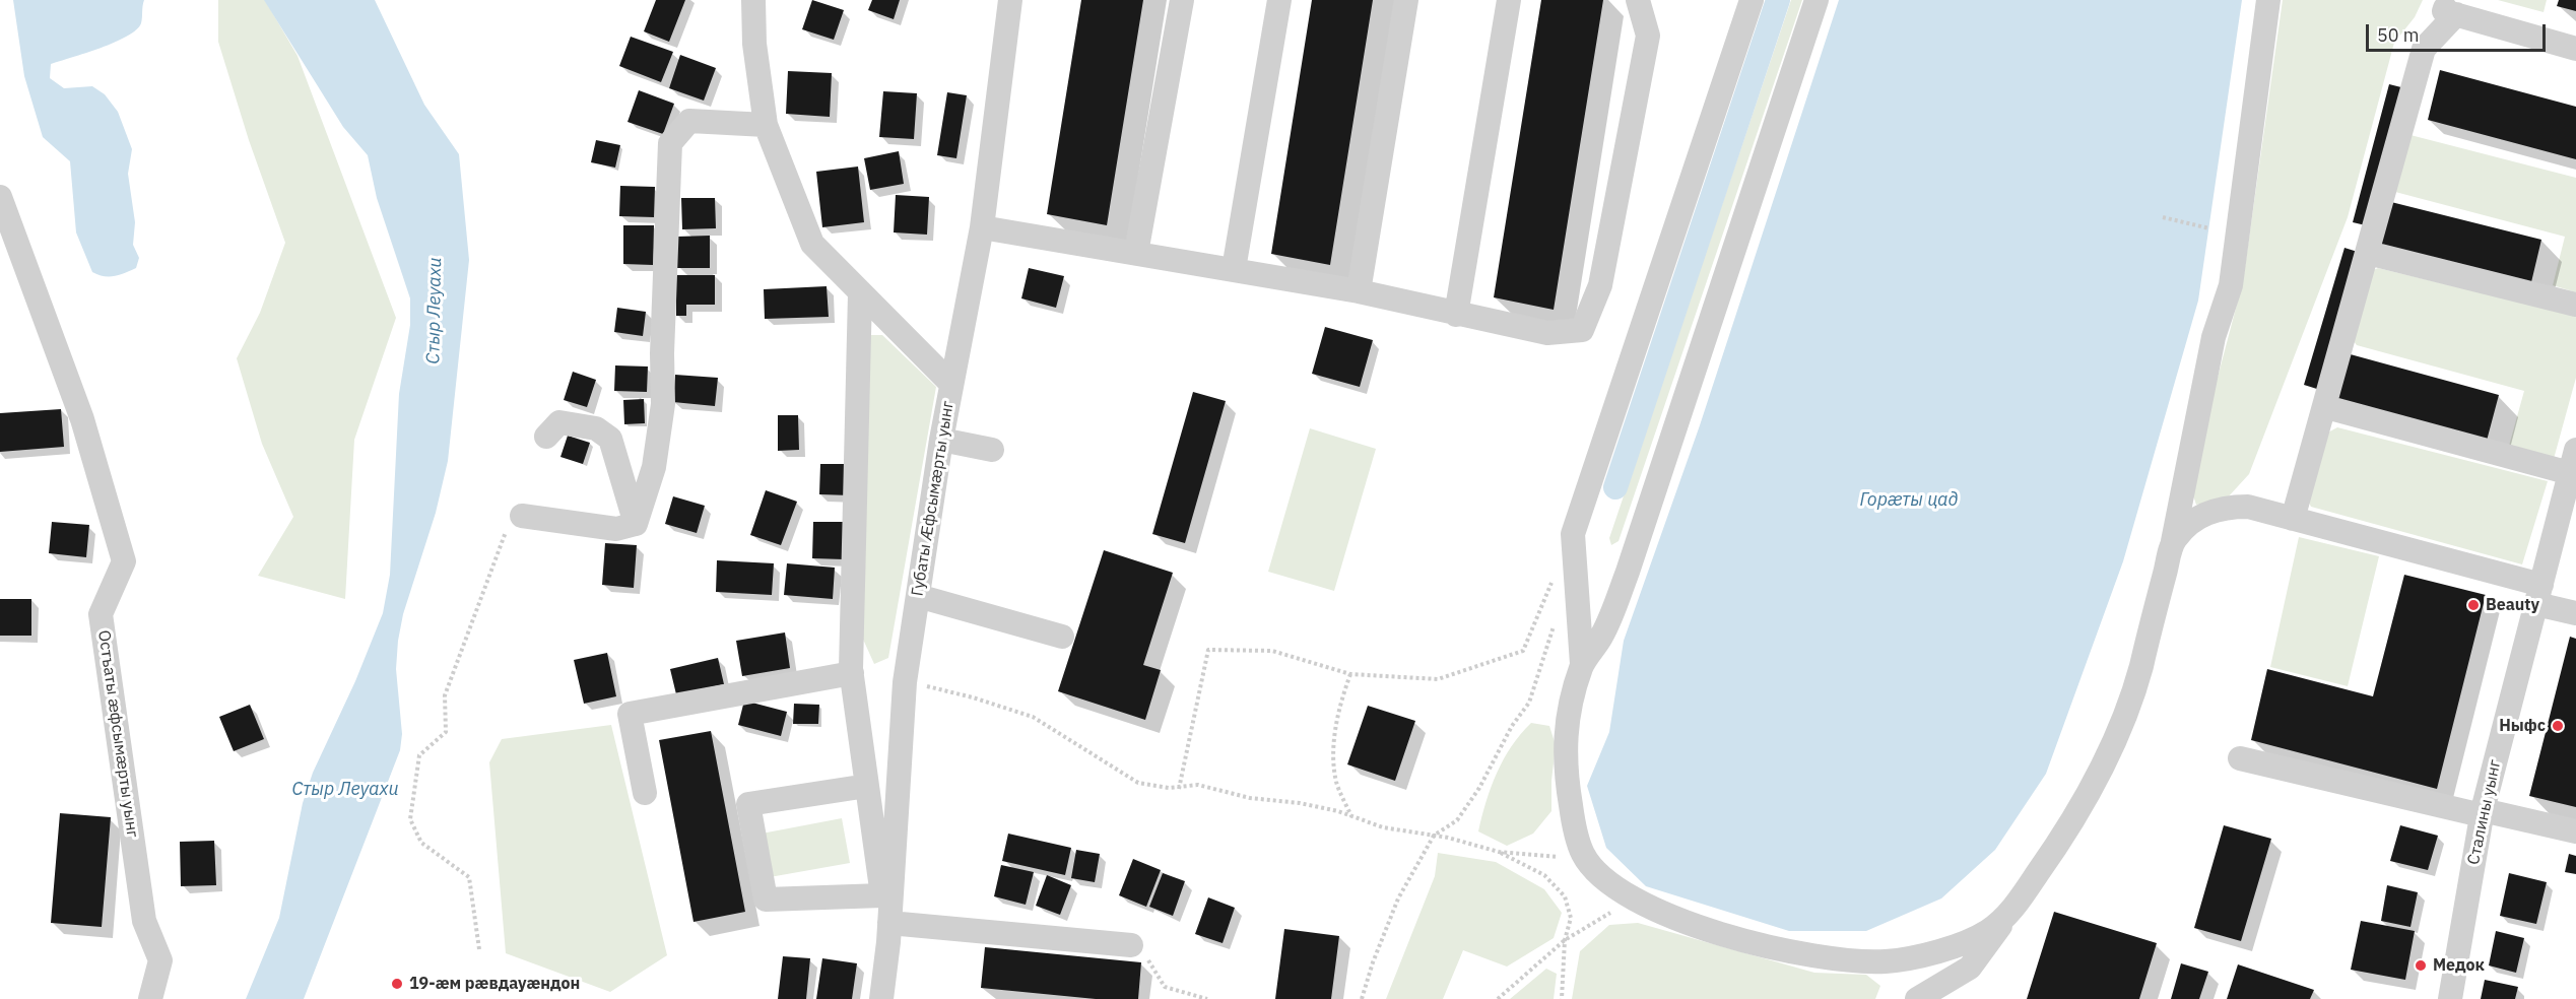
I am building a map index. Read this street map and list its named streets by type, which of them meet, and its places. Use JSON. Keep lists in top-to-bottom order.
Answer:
{
  "streets": {
    "street": ["Губаты Æфсымæрты уынг", "Остъаты æфсымæрты уынг", "Сталины уынг"]
  },
  "water": ["Стыр Леуахи", "Горӕты цад"],
  "places": [
    "Beauty",
    "Ныфс",
    "Медок",
    "19-æм рӕвдауӕндон"
  ],
  "scale_bar": "50 m"
}
